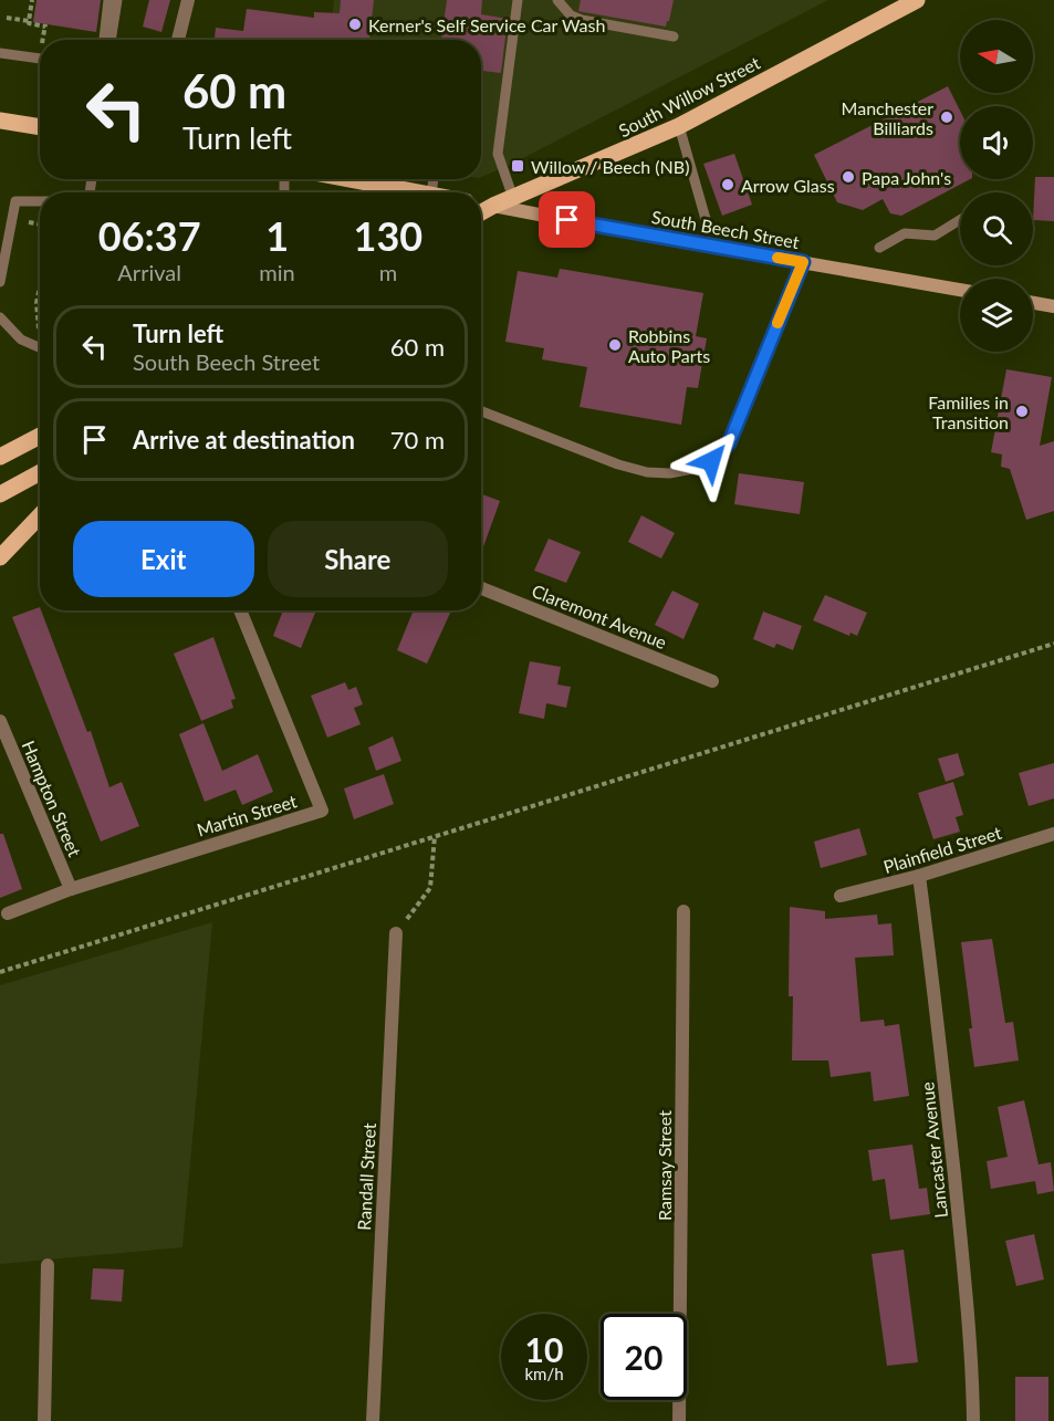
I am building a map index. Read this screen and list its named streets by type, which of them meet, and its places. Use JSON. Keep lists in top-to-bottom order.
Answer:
{
  "streets": {
    "main road": ["South Willow Street", "South Beech Street"],
    "street": [
      "Claremont Avenue",
      "Hampton Street",
      "Martin Street",
      "Plainfield Street",
      "Lancaster Avenue",
      "Ramsay Street",
      "Randall Street"
    ]
  },
  "crossings": [
    ["South Willow Street", "South Beech Street"],
    ["Hampton Street", "Martin Street"],
    ["Plainfield Street", "Lancaster Avenue"]
  ],
  "places": {
    "other": [
      "Kerner's Self Service Car Wash",
      "Manchester Billiards",
      "Papa John's",
      "Arrow Glass",
      "Robbins Auto Parts",
      "Families in Transition"
    ],
    "transit": ["Willow / Beech (NB)"]
  },
  "north": "left",
  "page": {
    "turn": ["60 m", "Turn left"],
    "eta": [
      "06:37",
      "Arrival",
      "1",
      "min",
      "130",
      "m"
    ],
    "list": [
      {
        "name": "Turn left",
        "note": "South Beech Street",
        "value": "60 m"
      },
      {
        "name": "Arrive at destination",
        "value": "70 m"
      }
    ],
    "buttons": ["Exit", "Share"],
    "speed": "10 km/h",
    "limit": "20"
  }
}
